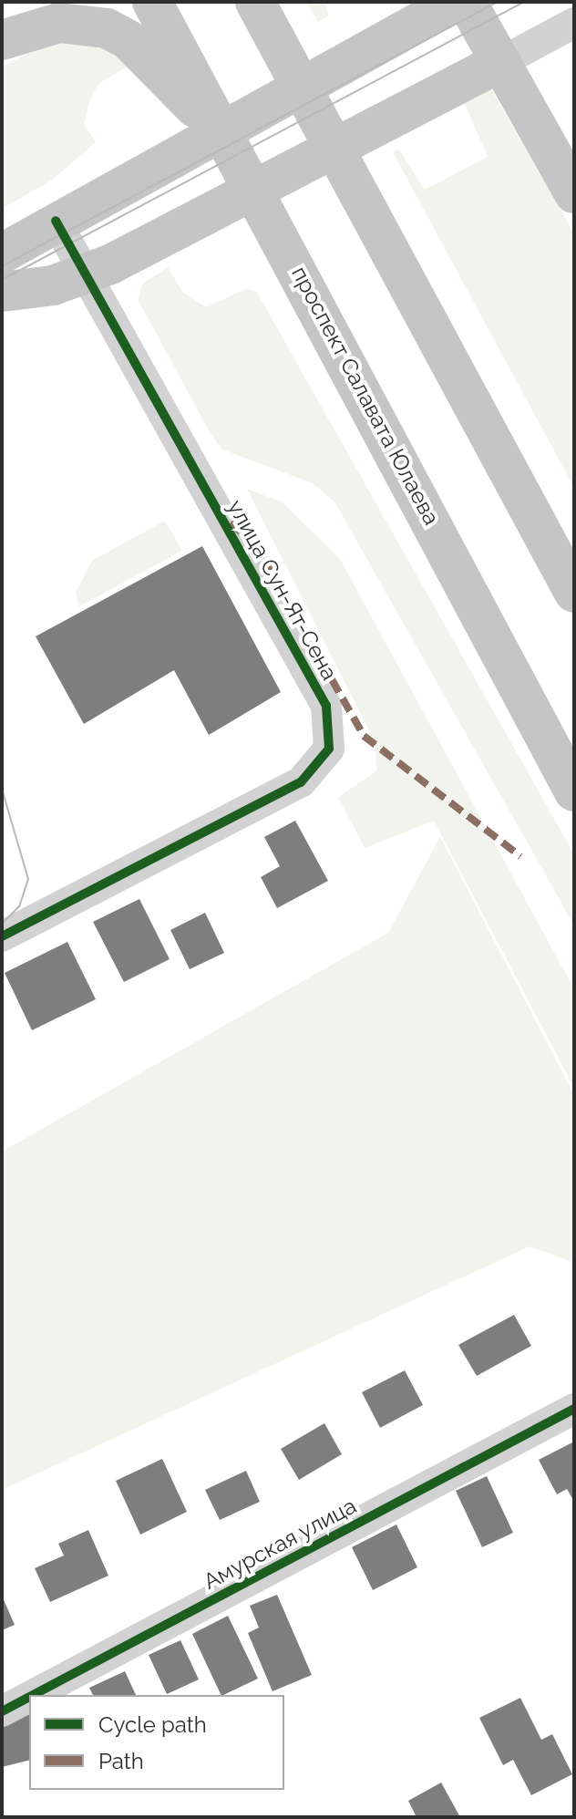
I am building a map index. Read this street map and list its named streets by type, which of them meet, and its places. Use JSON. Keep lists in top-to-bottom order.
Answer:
{
  "streets": {
    "main road": ["проспект Салавата Юлаева"],
    "street": ["улица Сун-Ят-Сена", "Амурская улица"]
  },
  "legend": ["Cycle path", "Path"]
}
